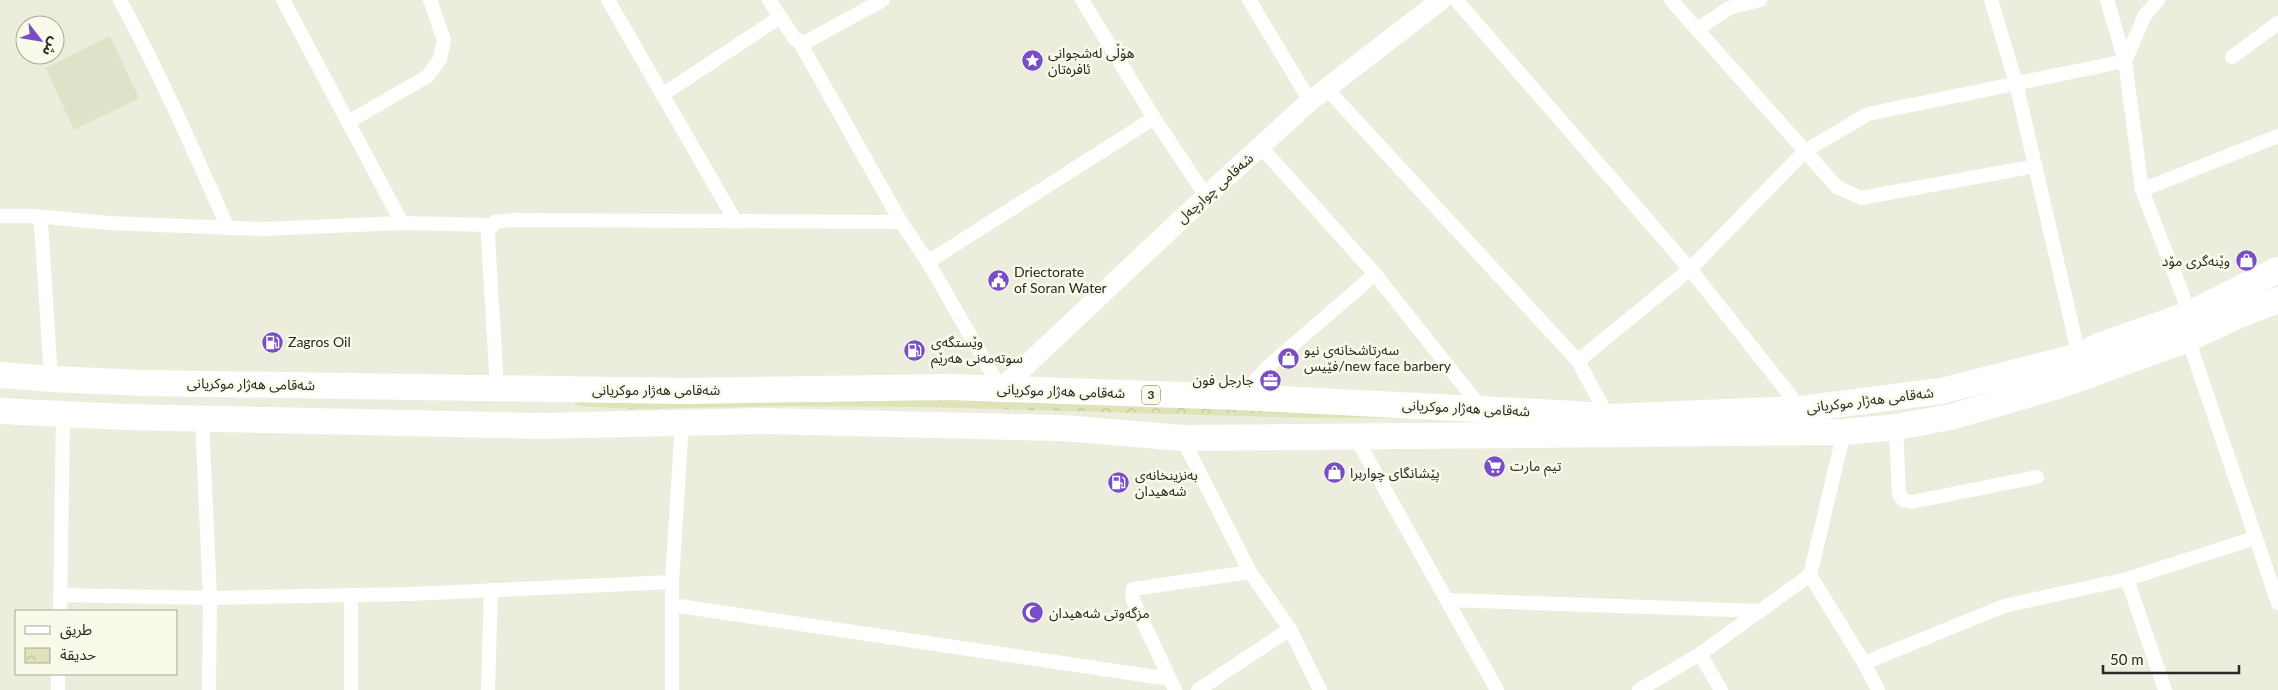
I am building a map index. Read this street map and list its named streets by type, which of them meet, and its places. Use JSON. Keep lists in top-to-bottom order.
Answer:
{
  "streets": {
    "highway": ["شەقامی ھەژار موکریانی", "3"],
    "main road": ["شەقامی چوارچەل"]
  },
  "crossings": [
    ["شەقامی چوارچەل", "شەقامی ھەژار موکریانی"]
  ],
  "places": {
    "place": ["هۆڵی لەشجوانی ئافرەتان"],
    "shop": ["وێنەگری مۆد", "سەرتاشخانەی نیو فێیس/new face barbery", "پێشانگای چواربرا"],
    "public building": ["Driectorate of Soran Water"],
    "fuel station": ["Zagros Oil", "وێستگەی سوتەمەنی هەرێم", "بەنزینخانەی شەهیدان"],
    "office": ["جارجل فون"],
    "supermarket": ["تيم مارت"],
    "mosque": ["مزگەوتی شەهیدان"]
  },
  "legend": ["طريق", "حديقة"],
  "scale_bar": "50 m",
  "north": "bottom right"
}
